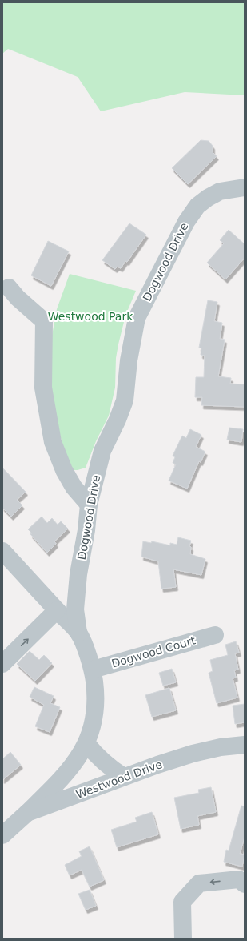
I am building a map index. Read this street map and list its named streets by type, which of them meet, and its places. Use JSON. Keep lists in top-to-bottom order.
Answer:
{
  "streets": {
    "street": ["Dogwood Drive", "Dogwood Court", "Westwood Drive"]
  },
  "parks": ["Westwood Park"]
}
